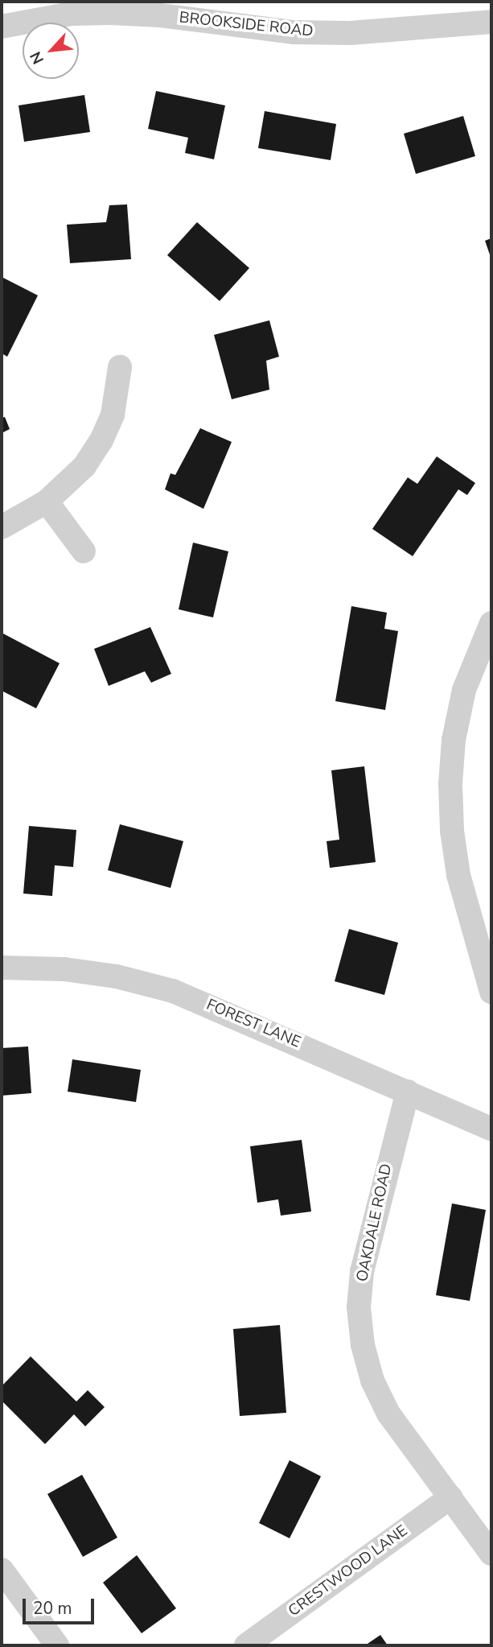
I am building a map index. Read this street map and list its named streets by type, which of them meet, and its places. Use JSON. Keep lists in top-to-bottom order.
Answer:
{
  "streets": {
    "street": [
      "BROOKSIDE ROAD",
      "FOREST LANE",
      "OAKDALE ROAD",
      "CRESTWOOD LANE"
    ]
  },
  "crossings": [
    ["FOREST LANE", "OAKDALE ROAD"],
    ["OAKDALE ROAD", "CRESTWOOD LANE"]
  ],
  "scale_bar": "20 m",
  "north": "bottom left"
}
